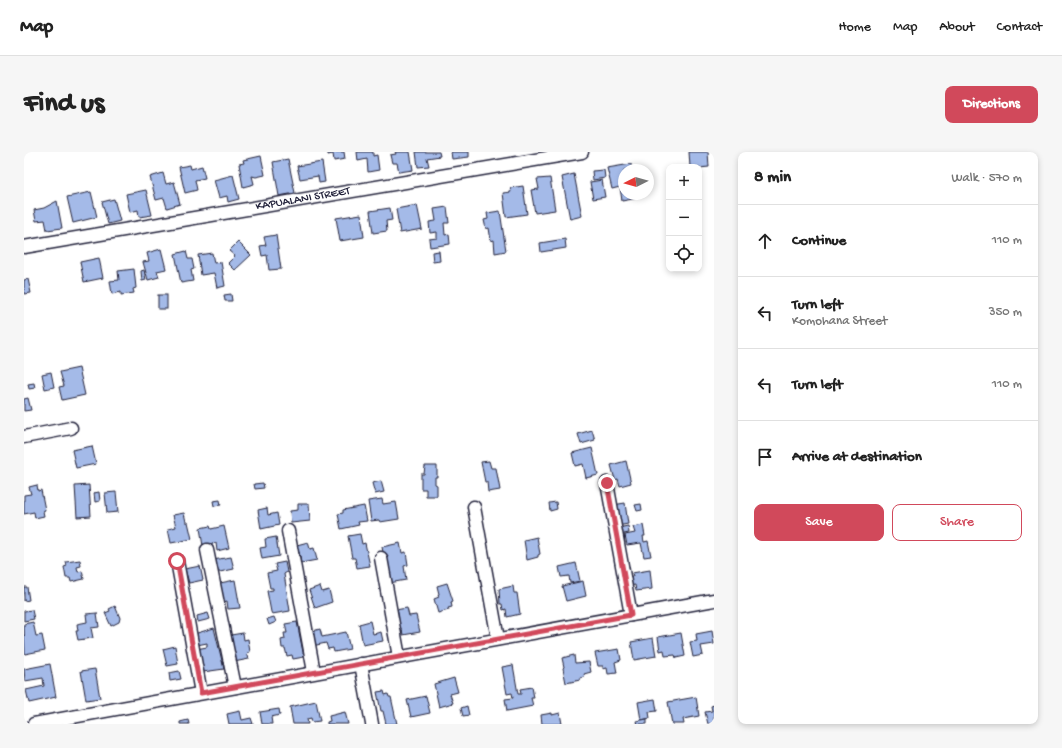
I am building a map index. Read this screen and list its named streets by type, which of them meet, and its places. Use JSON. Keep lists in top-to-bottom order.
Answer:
{
  "streets": {
    "street": ["KAPUALANI STREET"]
  },
  "north": "left",
  "page": {
    "header": "Map",
    "nav": [
      "Home",
      "Map",
      "About",
      "Contact"
    ],
    "buttons": [
      "Directions",
      ["Save", "Share"]
    ],
    "title": "Find us",
    "heading": ["8 min", "Walk · 570 m"],
    "map_buttons": ["+", "−"],
    "list": [
      ["Continue", "110 m"],
      ["Turn left", "Komohana Street", "350 m"],
      ["Turn left", "110 m"],
      "Arrive at destination"
    ]
  }
}
